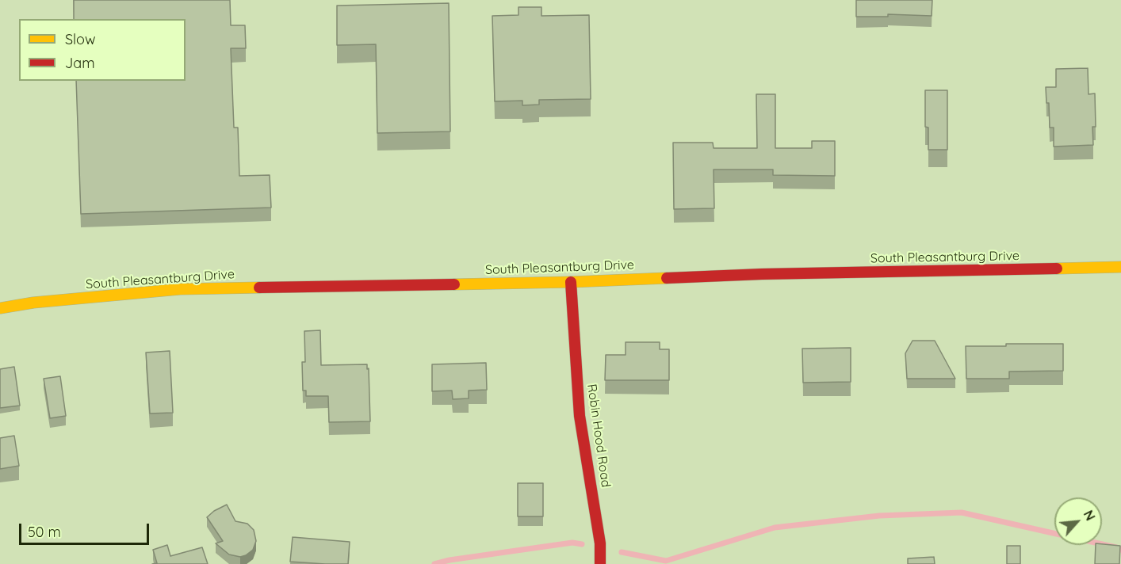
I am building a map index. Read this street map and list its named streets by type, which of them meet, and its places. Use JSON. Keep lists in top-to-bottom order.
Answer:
{
  "streets": {
    "main road": ["South Pleasantburg Drive", "Robin Hood Road"]
  },
  "crossings": [
    ["South Pleasantburg Drive", "Robin Hood Road"]
  ],
  "legend": ["Slow", "Jam"],
  "scale_bar": "50 m",
  "north": "top right"
}
